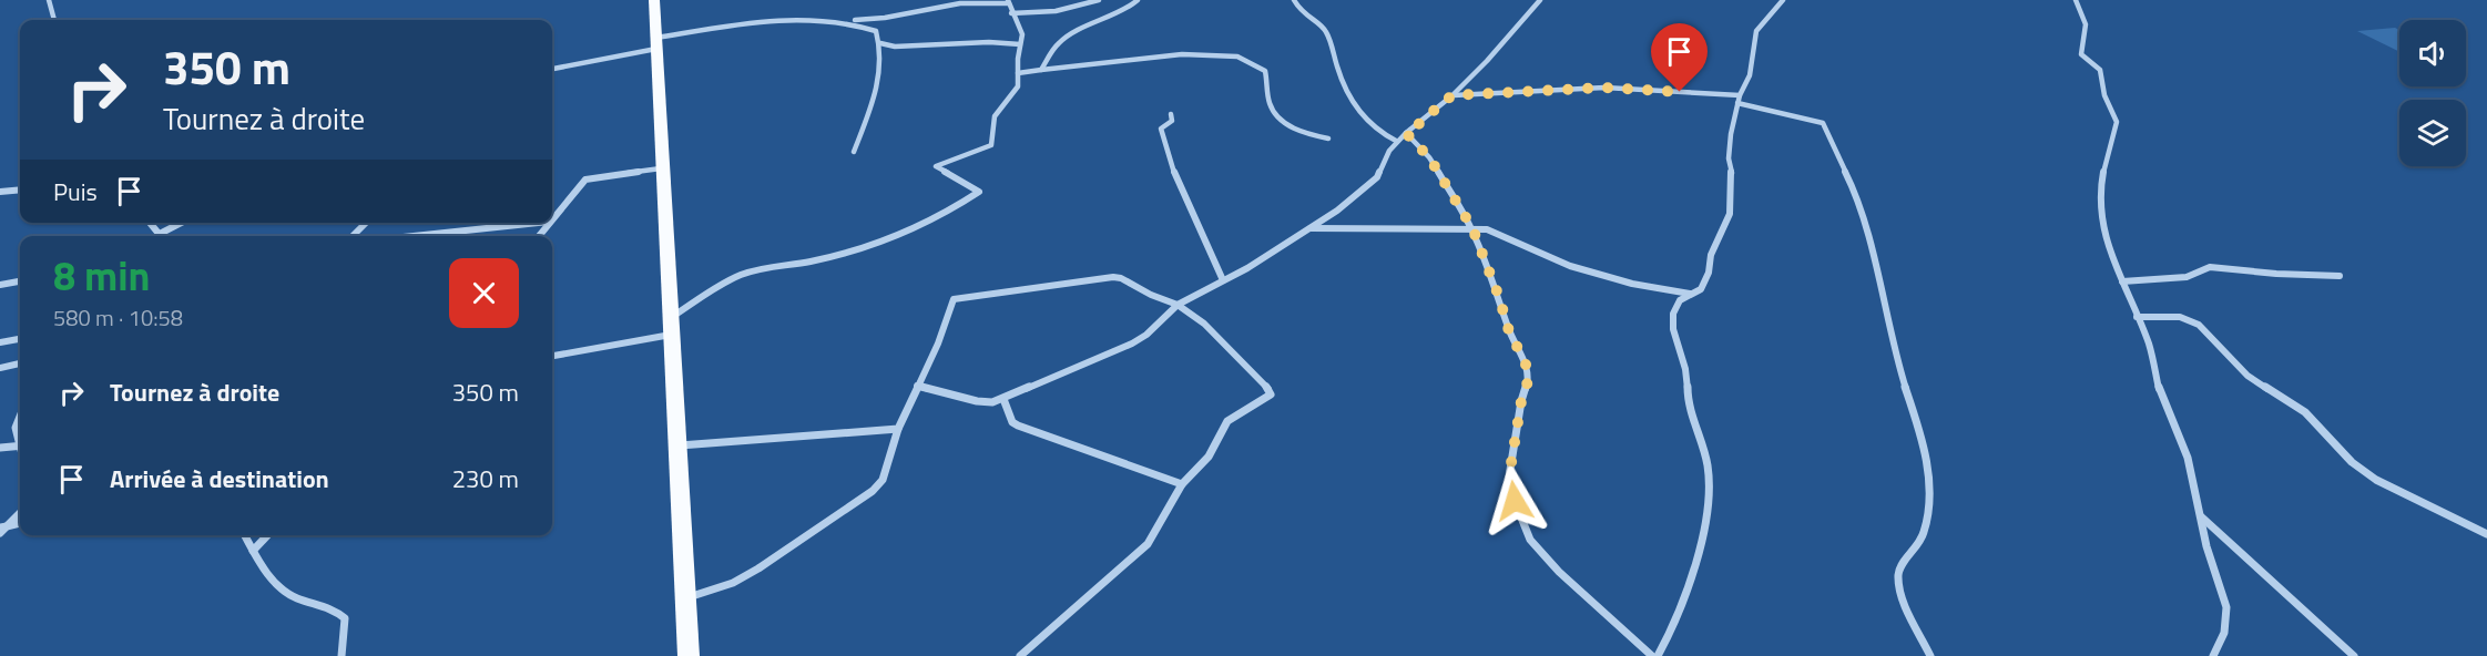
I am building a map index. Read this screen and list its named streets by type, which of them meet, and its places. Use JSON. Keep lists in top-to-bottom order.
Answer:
{
  "page": {
    "turn": ["350 m", "Tournez à droite"],
    "then": "Puis",
    "heading": ["8 min", "580 m · 10:58"],
    "list": [
      {
        "name": "Tournez à droite",
        "value": "350 m"
      },
      {
        "name": "Arrivée à destination",
        "value": "230 m"
      }
    ]
  }
}
